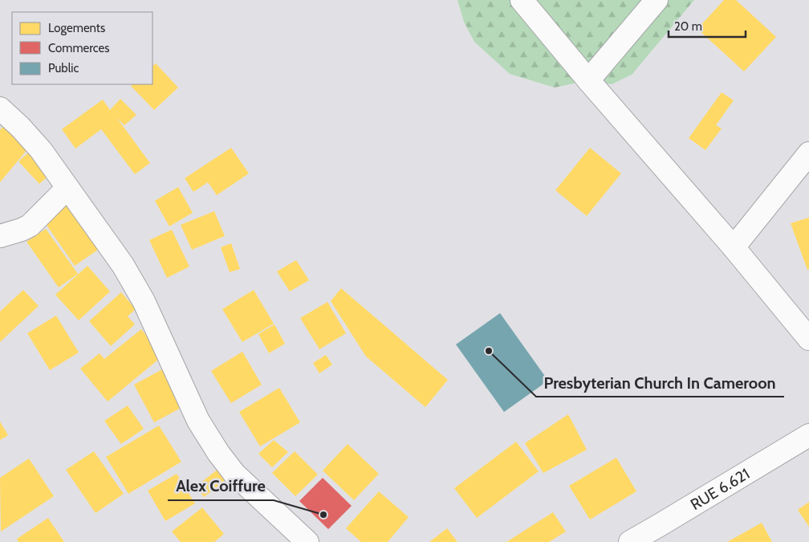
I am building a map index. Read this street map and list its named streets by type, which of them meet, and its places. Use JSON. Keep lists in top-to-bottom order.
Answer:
{
  "streets": {
    "street": ["RUE 6.621"]
  },
  "places": ["Presbyterian Church In Cameroon", "Alex Coiffure"],
  "legend": ["Logements", "Commerces", "Public"],
  "scale_bar": "20 m"
}
